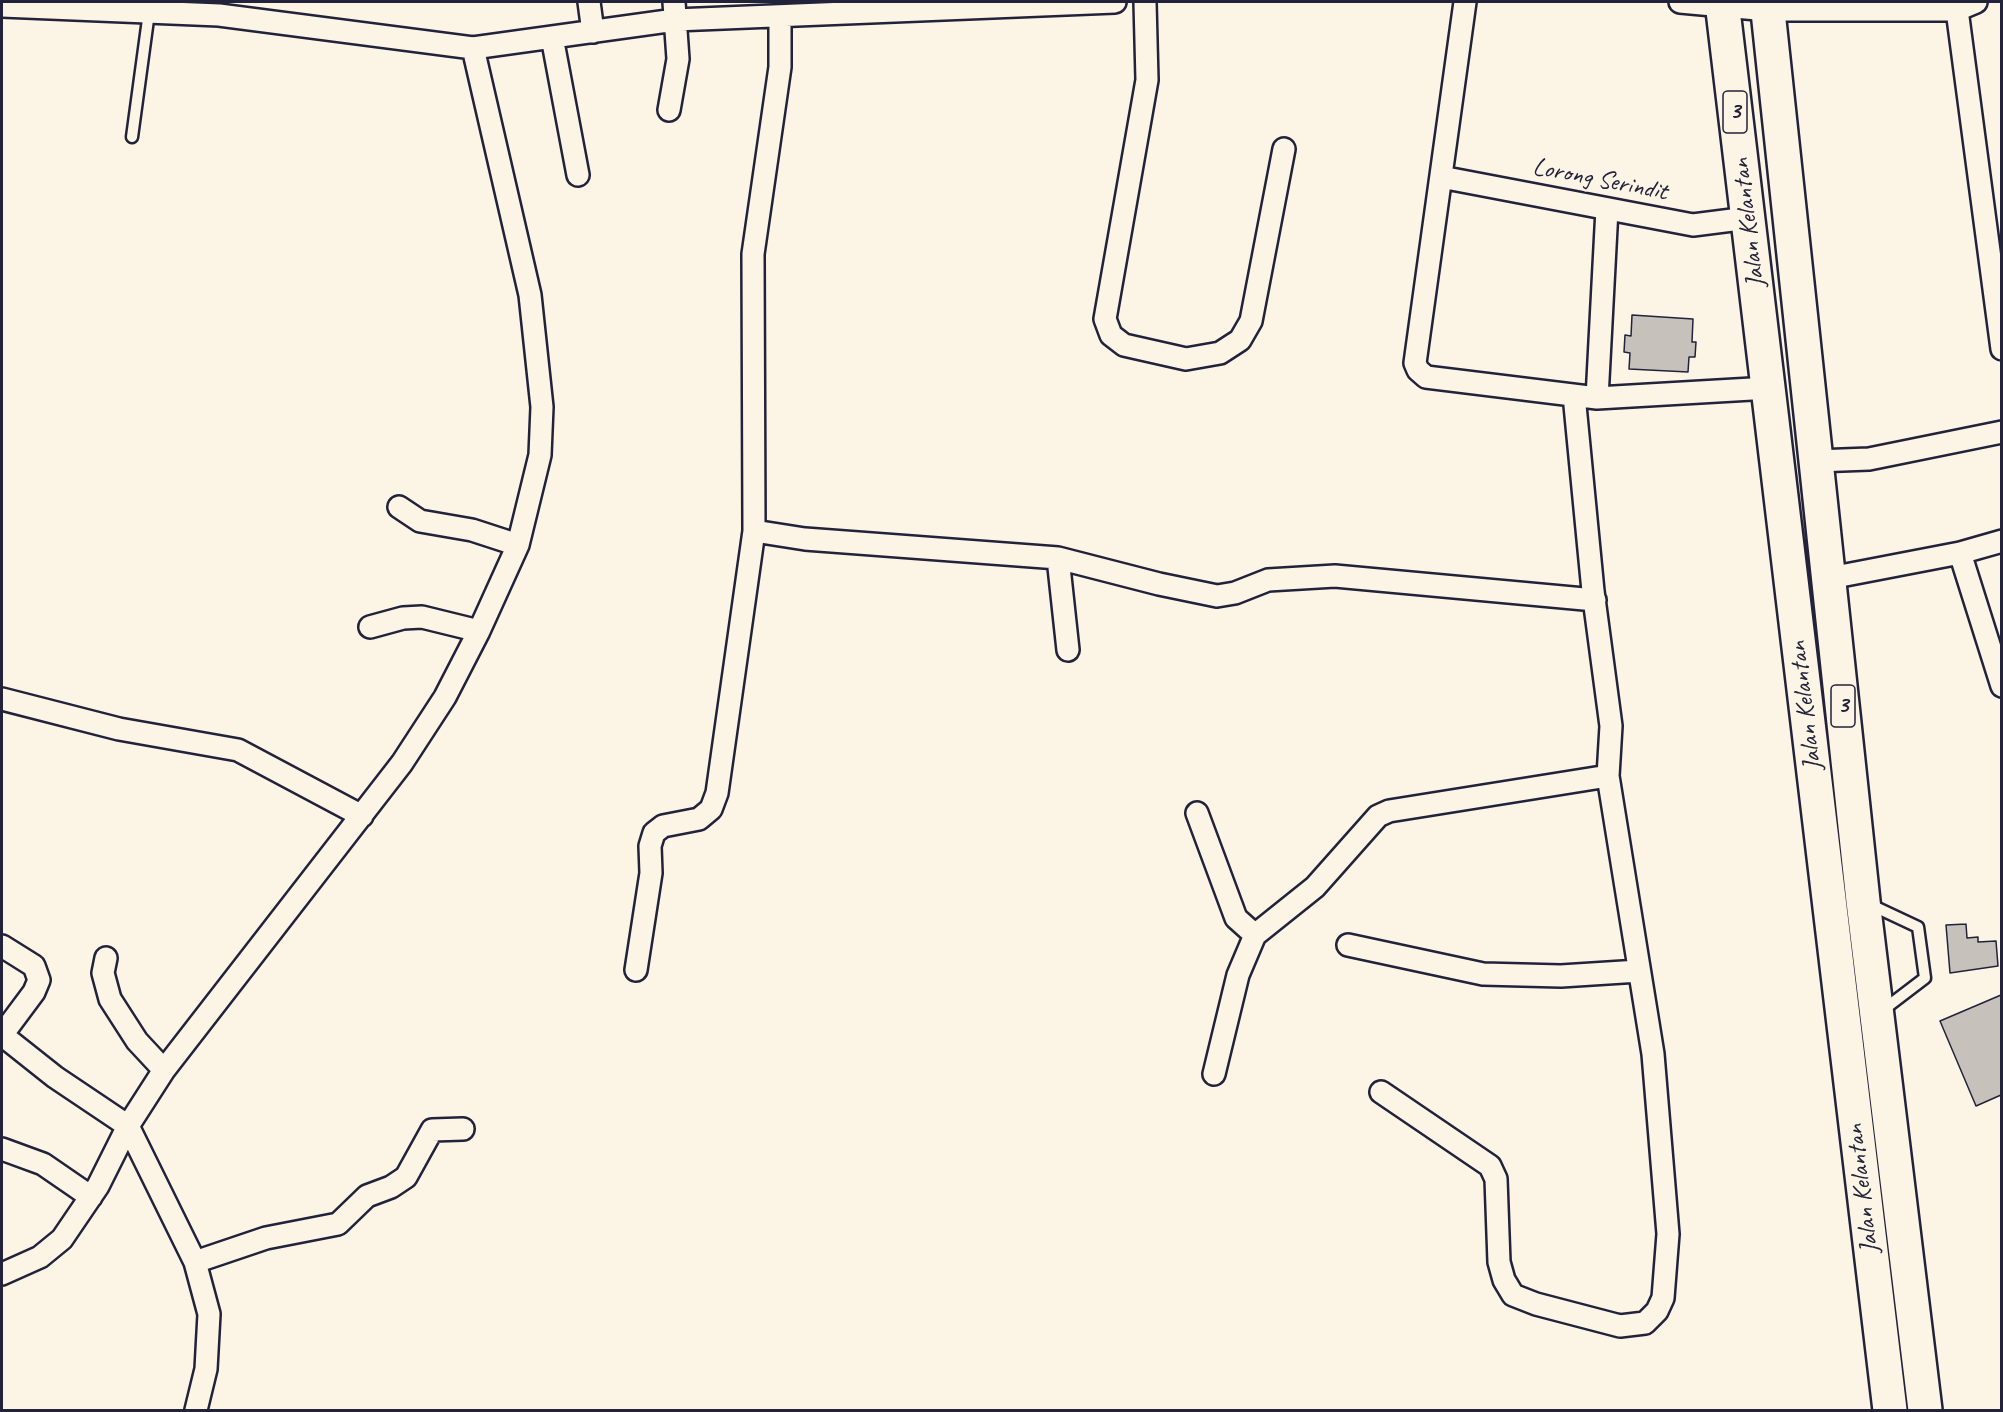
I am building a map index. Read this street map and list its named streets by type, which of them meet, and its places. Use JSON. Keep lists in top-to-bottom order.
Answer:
{
  "streets": {
    "highway": ["3", "Jalan Kelantan"],
    "street": ["Lorong Serindit"]
  },
  "crossings": [
    ["Lorong Serindit", "Jalan Kelantan"]
  ]
}
